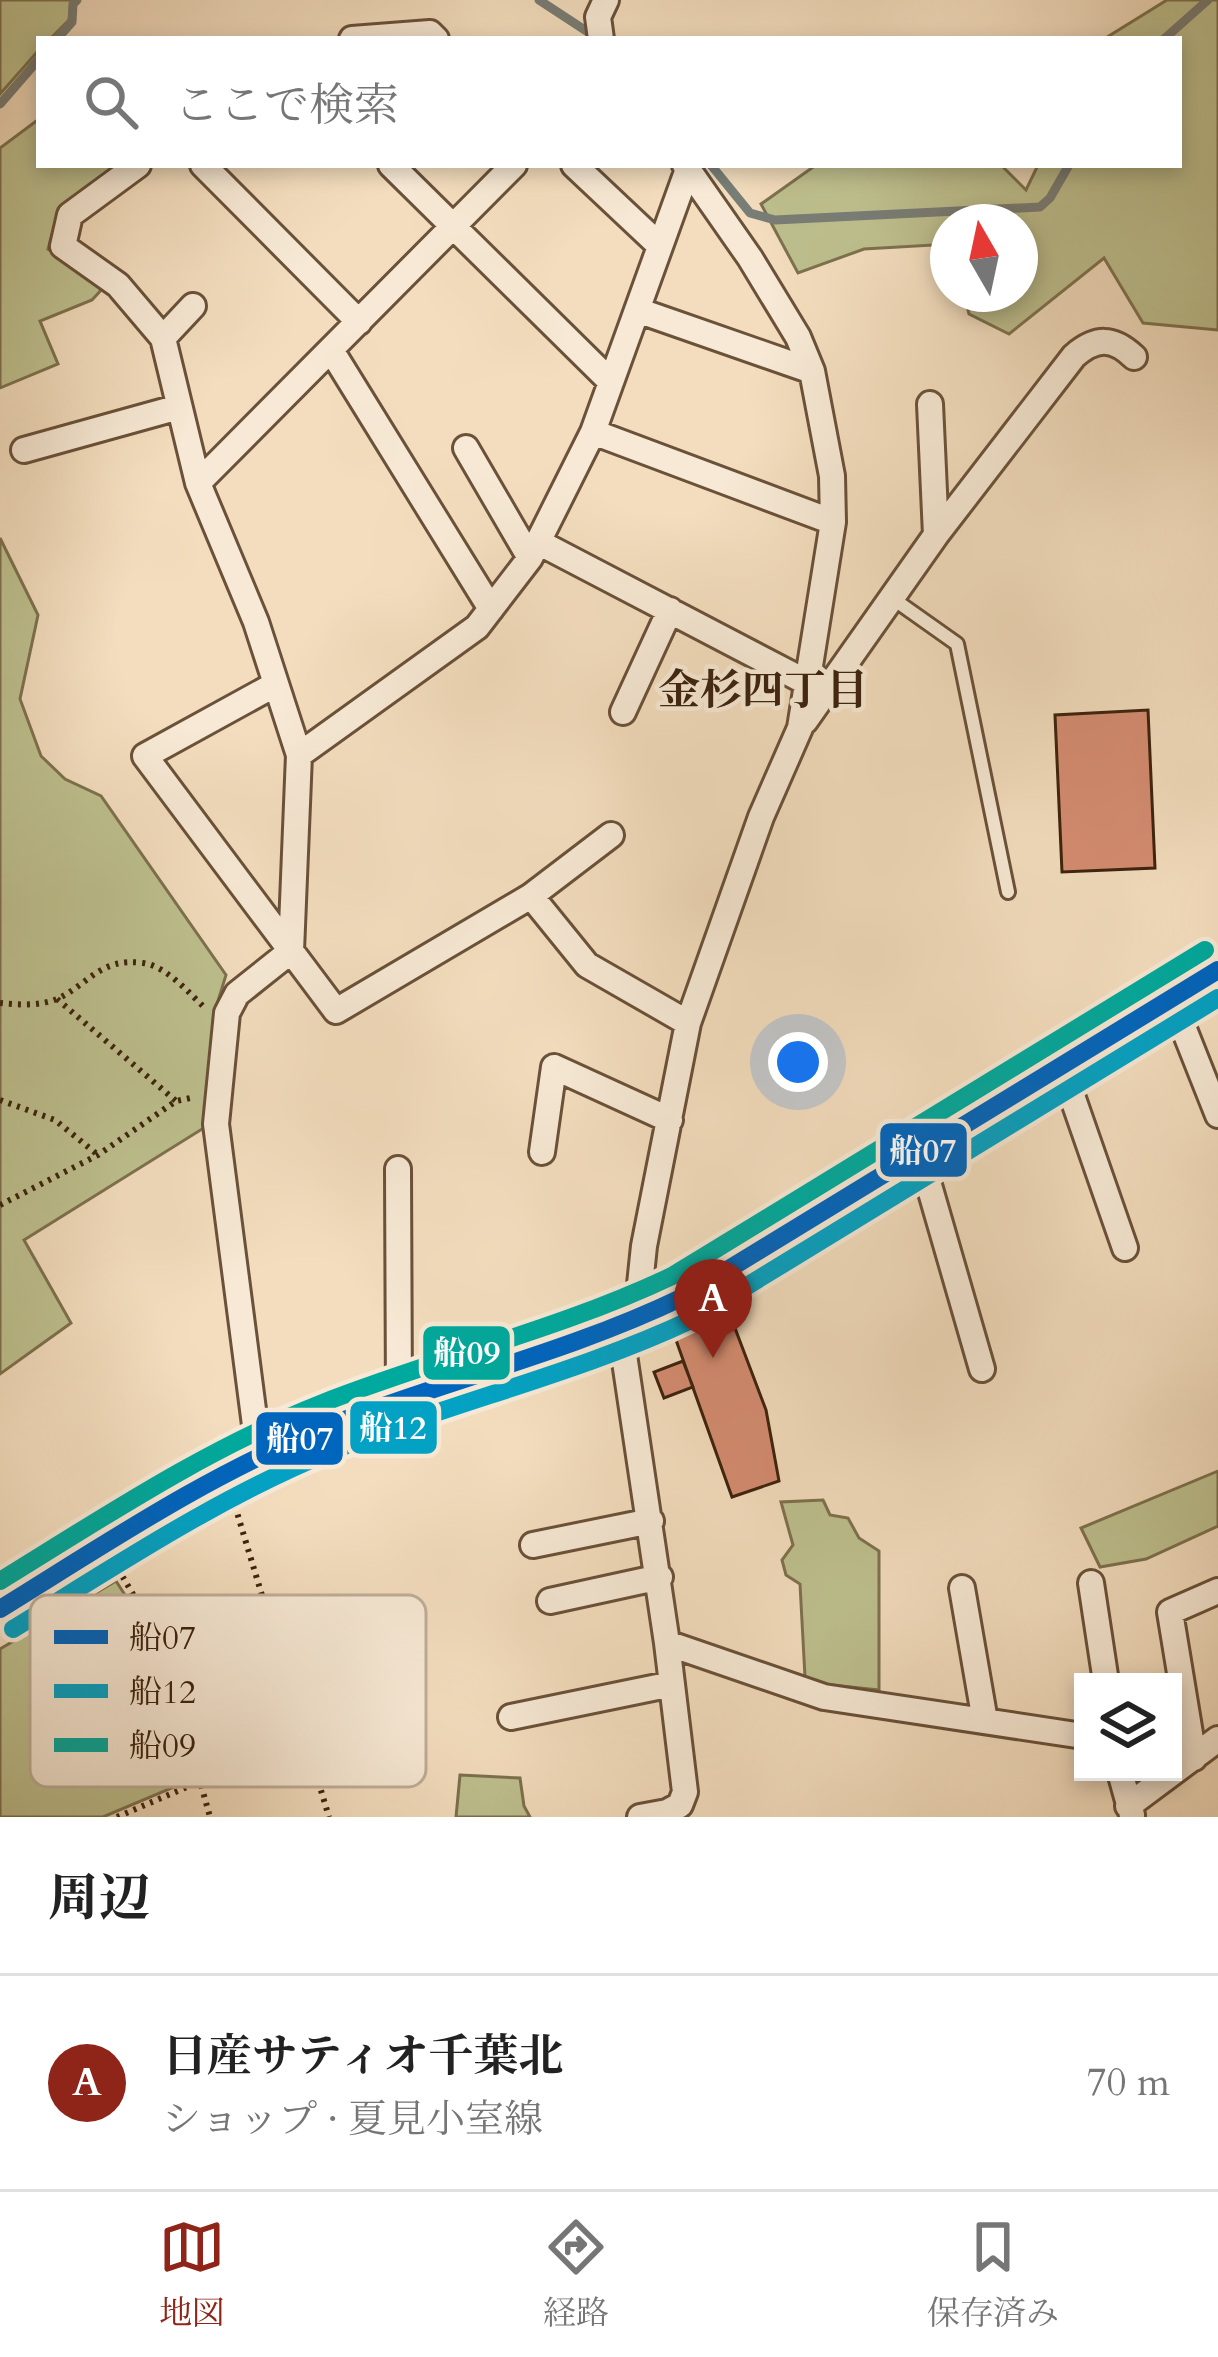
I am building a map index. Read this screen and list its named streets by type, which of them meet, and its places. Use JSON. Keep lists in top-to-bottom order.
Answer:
{
  "districts": ["金杉四丁目"],
  "lines": ["transit line 船09", "transit line 船07", "transit line 船12"],
  "legend": ["船07", "船12", "船09"],
  "north": "top",
  "page": {
    "search": "ここで検索",
    "pins": "A",
    "heading": "周辺",
    "list": [
      {
        "mark": "A",
        "name": "日産サティオ千葉北",
        "note": "ショップ · 夏見小室線",
        "value": "70 m"
      }
    ],
    "nav": ["地図", "経路", "保存済み"]
  }
}
